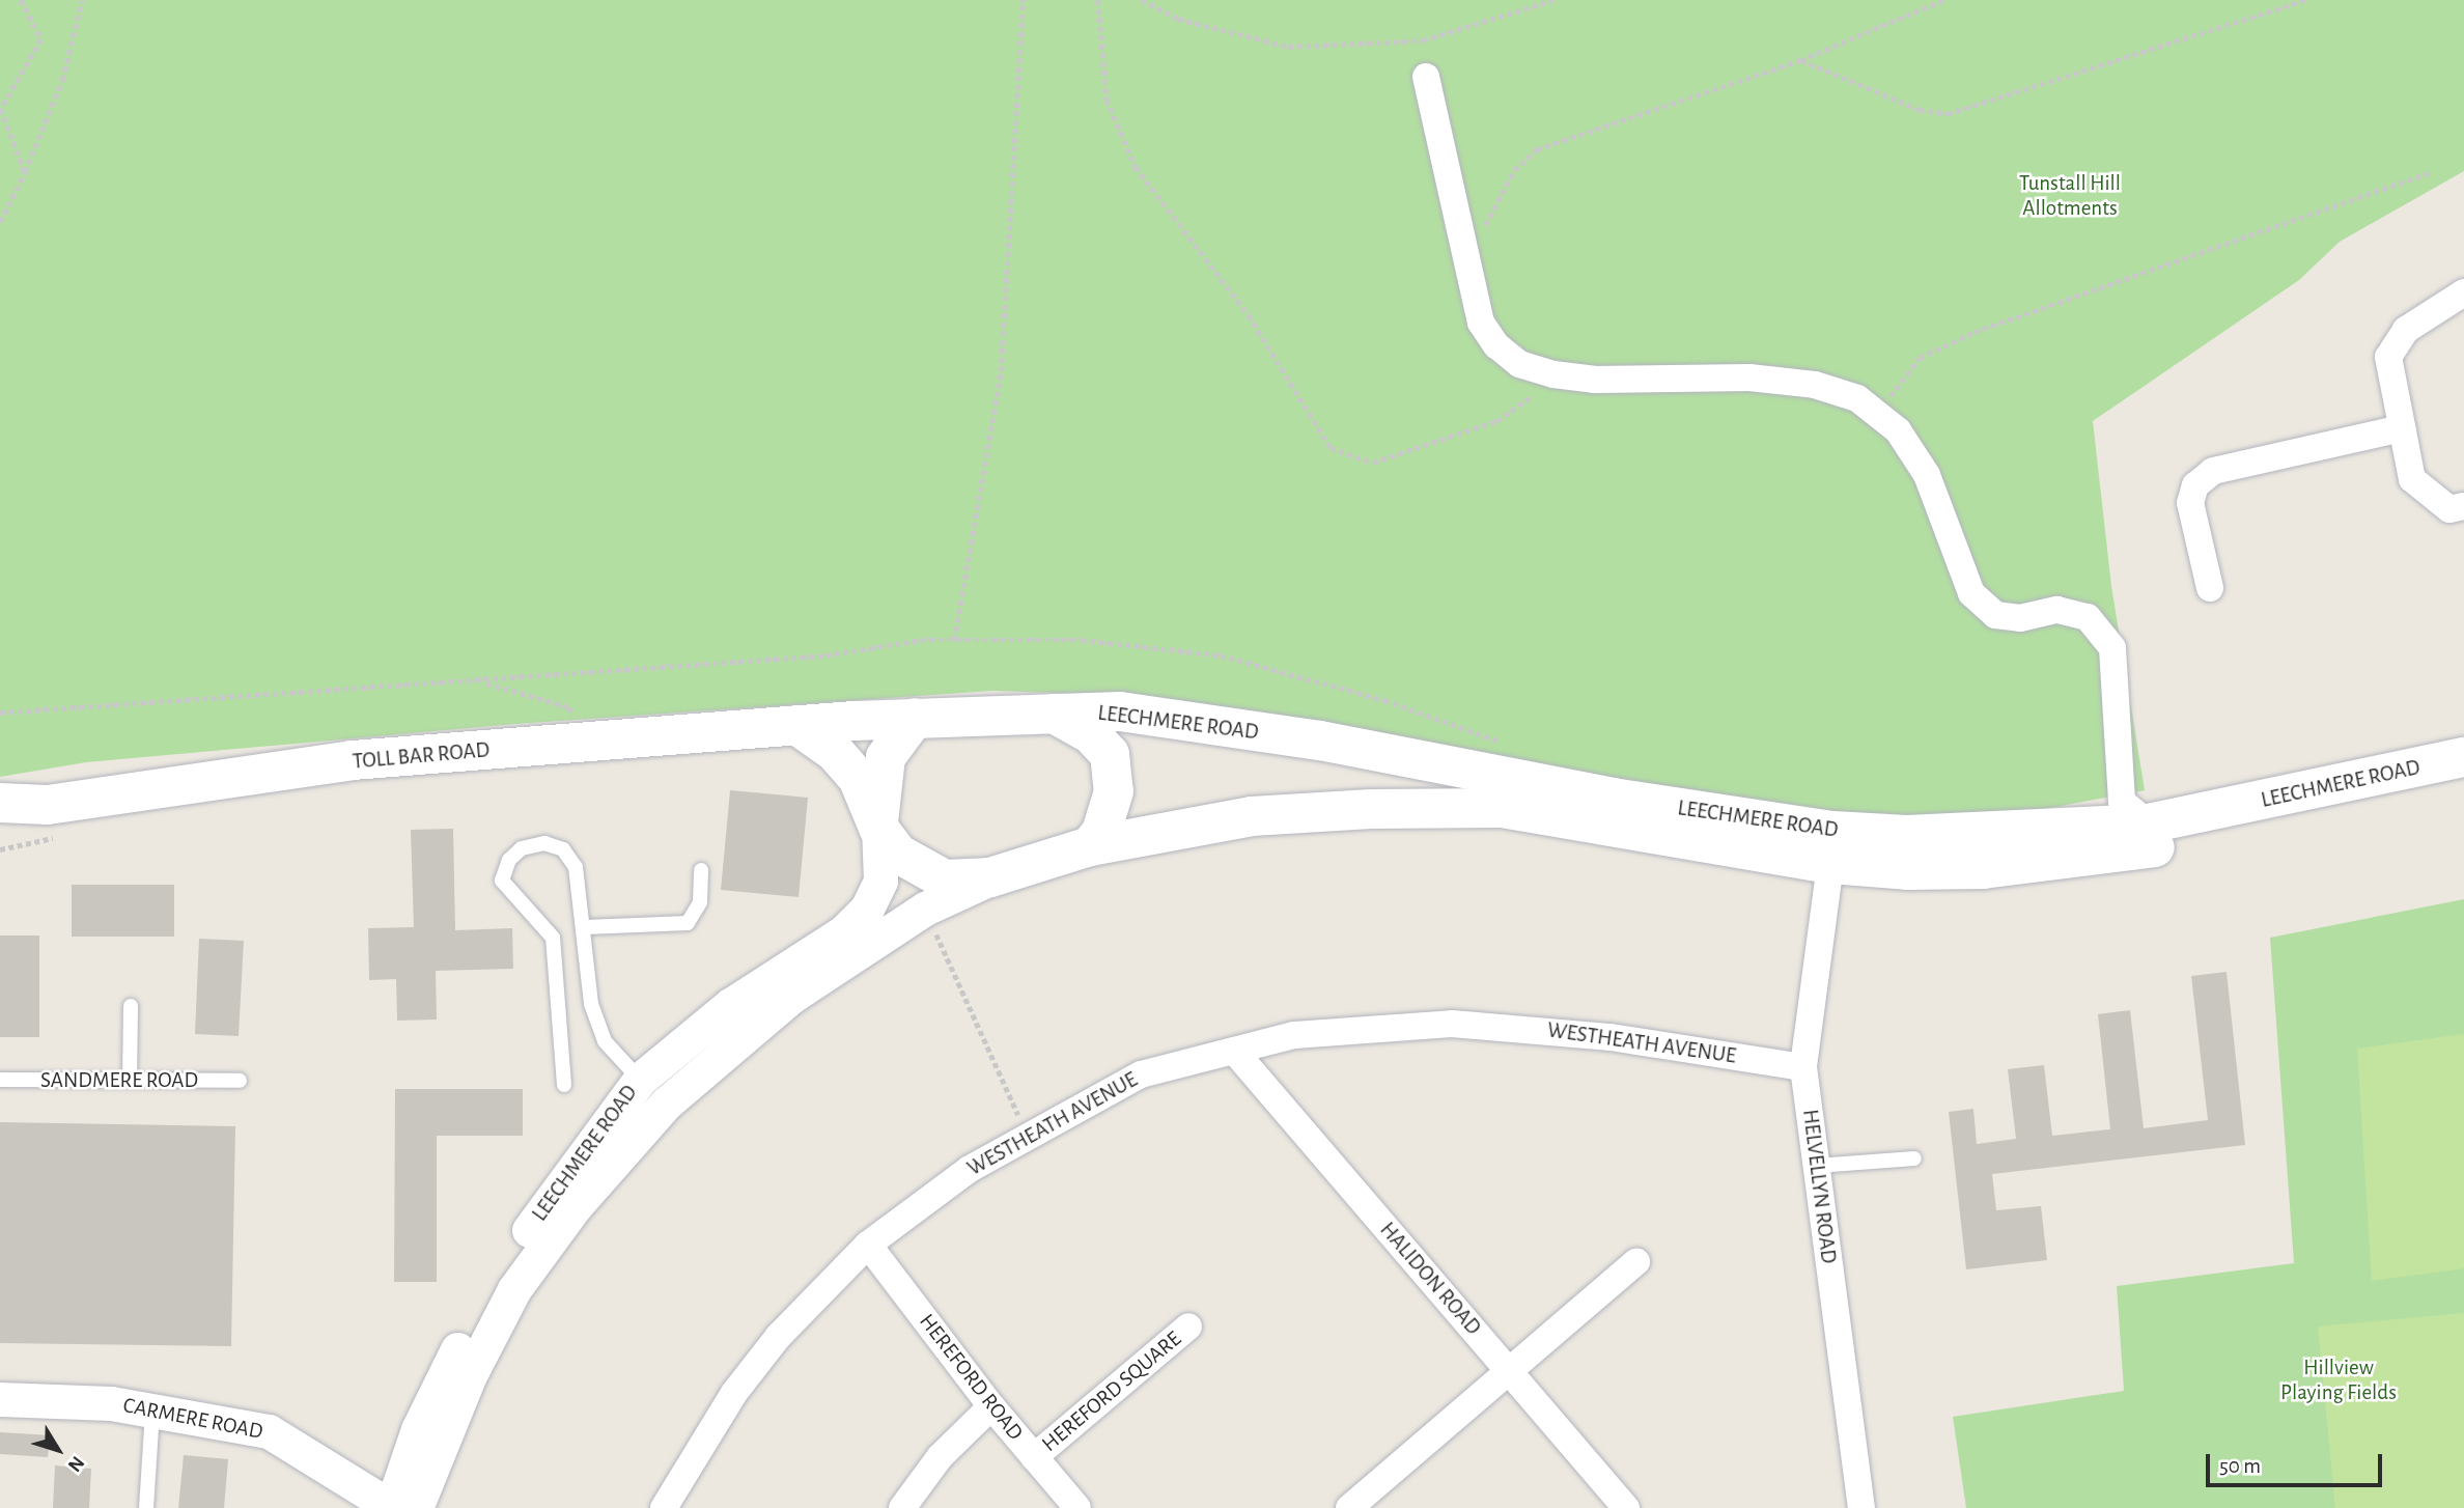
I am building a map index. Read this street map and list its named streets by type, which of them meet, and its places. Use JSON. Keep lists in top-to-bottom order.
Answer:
{
  "streets": {
    "main road": ["LEECHMERE ROAD", "TOLL BAR ROAD"],
    "street": [
      "WESTHEATH AVENUE",
      "HELVELLYN ROAD",
      "HALIDON ROAD",
      "HEREFORD ROAD",
      "HEREFORD SQUARE",
      "CARMERE ROAD"
    ],
    "lane": ["SANDMERE ROAD"]
  },
  "crossings": [
    ["LEECHMERE ROAD", "TOLL BAR ROAD"],
    ["LEECHMERE ROAD", "HELVELLYN ROAD"],
    ["LEECHMERE ROAD", "CARMERE ROAD"],
    ["WESTHEATH AVENUE", "HELVELLYN ROAD"],
    ["WESTHEATH AVENUE", "HALIDON ROAD"],
    ["WESTHEATH AVENUE", "HEREFORD ROAD"],
    ["HEREFORD ROAD", "HEREFORD SQUARE"]
  ],
  "parks": ["Tunstall Hill Allotments", "Hillview Playing Fields"],
  "scale_bar": "50 m",
  "north": "bottom right"
}
